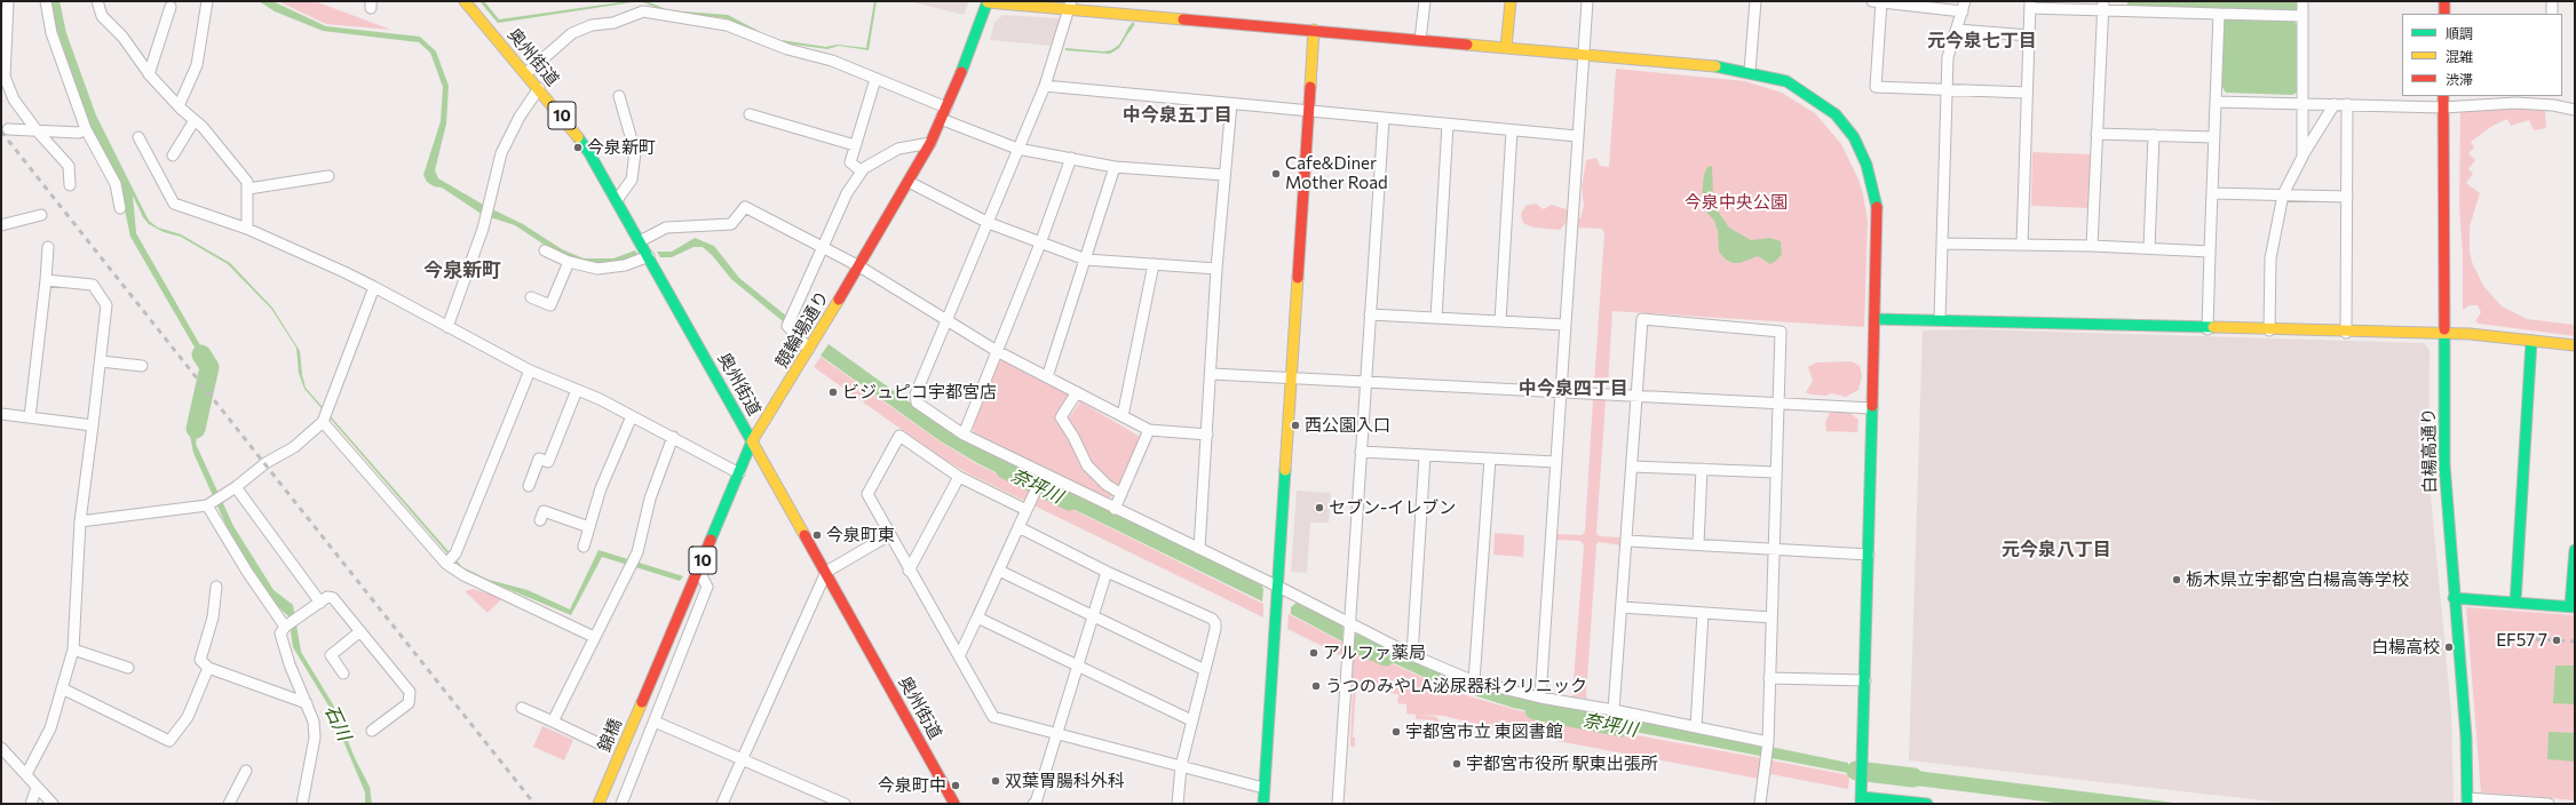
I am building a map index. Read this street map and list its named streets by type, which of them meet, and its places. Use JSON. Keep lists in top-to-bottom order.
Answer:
{
  "streets": {
    "street": [
      "奥州街道",
      "10",
      "競輪場通り",
      "白楊高通り",
      "錦橋"
    ]
  },
  "crossings": [
    ["奥州街道", "競輪場通り"],
    ["競輪場通り", "錦橋"]
  ],
  "districts": [
    "元今泉七丁目",
    "中今泉五丁目",
    "今泉新町",
    "中今泉四丁目",
    "元今泉八丁目"
  ],
  "water": ["奈坪川", "石川"],
  "parks": ["今泉中央公園"],
  "places": [
    "今泉新町",
    "Cafe&Diner Mother Road",
    "ビジュピコ宇都宮店",
    "西公園入口",
    "セブン-イレブン",
    "今泉町東",
    "栃木県立宇都宮白楊高等学校",
    "EF57 7",
    "白楊高校",
    "アルファ薬局",
    "うつのみやLA泌尿器科クリニック",
    "宇都宮市立 東図書館",
    "宇都宮市役所 駅東出張所",
    "双葉胃腸科外科",
    "今泉町中"
  ],
  "legend": ["順調", "混雑", "渋滞"]
}
